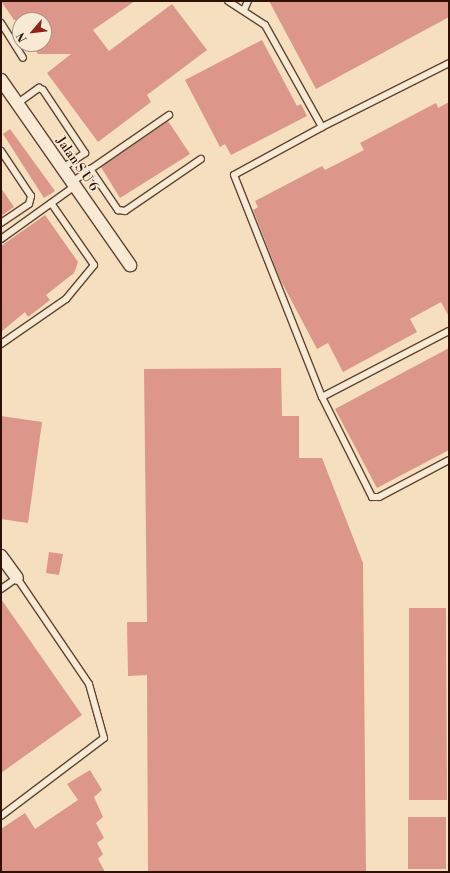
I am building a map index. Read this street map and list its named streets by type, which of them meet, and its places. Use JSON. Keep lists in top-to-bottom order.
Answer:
{
  "streets": {
    "street": ["Jalan S U 6"]
  },
  "north": "bottom left"
}
